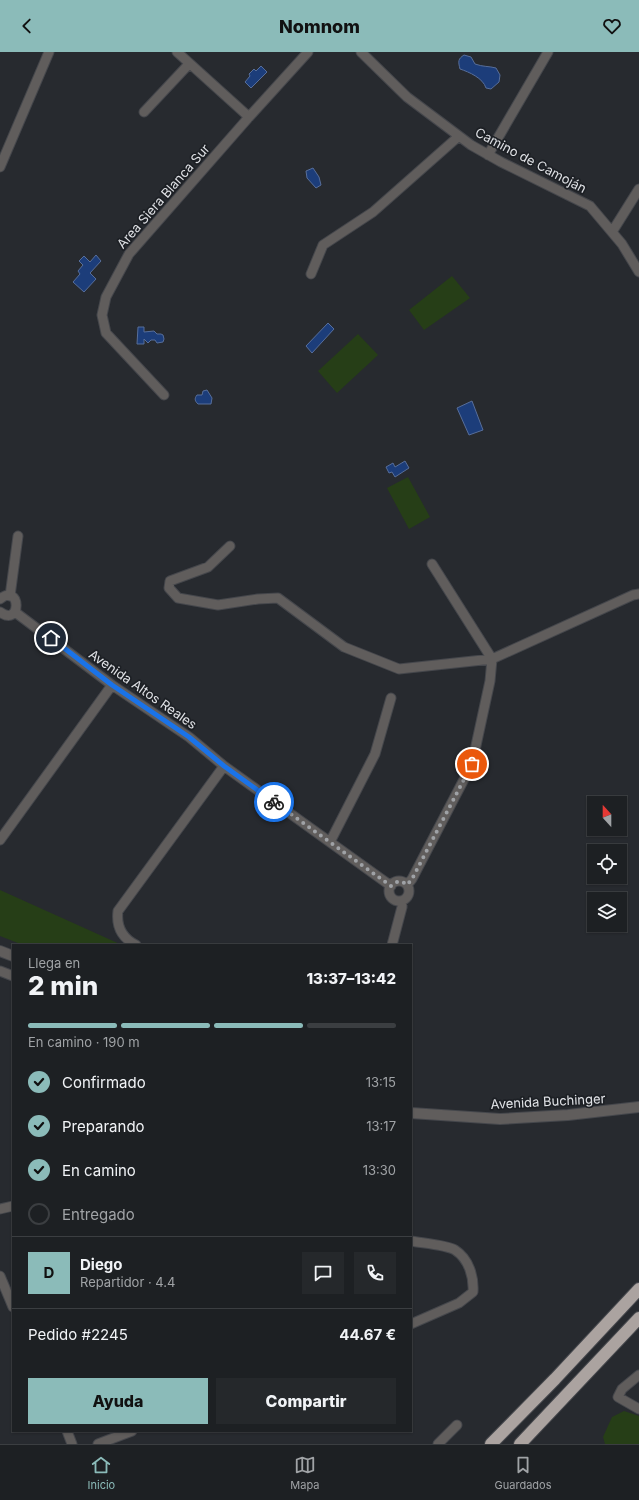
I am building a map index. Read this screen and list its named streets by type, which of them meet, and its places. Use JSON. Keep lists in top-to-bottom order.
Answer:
{
  "streets": {
    "street": [
      "Camino de Camoján",
      "Area Siera Blanca Sur",
      "Avenida Altos Reales",
      "Avenida Buchinger"
    ]
  },
  "north": "top",
  "page": {
    "header": "Nomnom",
    "heading": ["2 min", "Llega en", "13:37–13:42"],
    "panel": [
      "Diego",
      "Repartidor · 4.4",
      "Pedido #2245",
      "44.67 €"
    ],
    "bar": "En camino · 190 m",
    "list": [
      ["Confirmado", "13:15"],
      ["Preparando", "13:17"],
      ["En camino", "13:30"],
      "Entregado"
    ],
    "round": "D",
    "buttons": ["Ayuda", "Compartir"],
    "tabs": ["Inicio", "Mapa", "Guardados"]
  }
}
